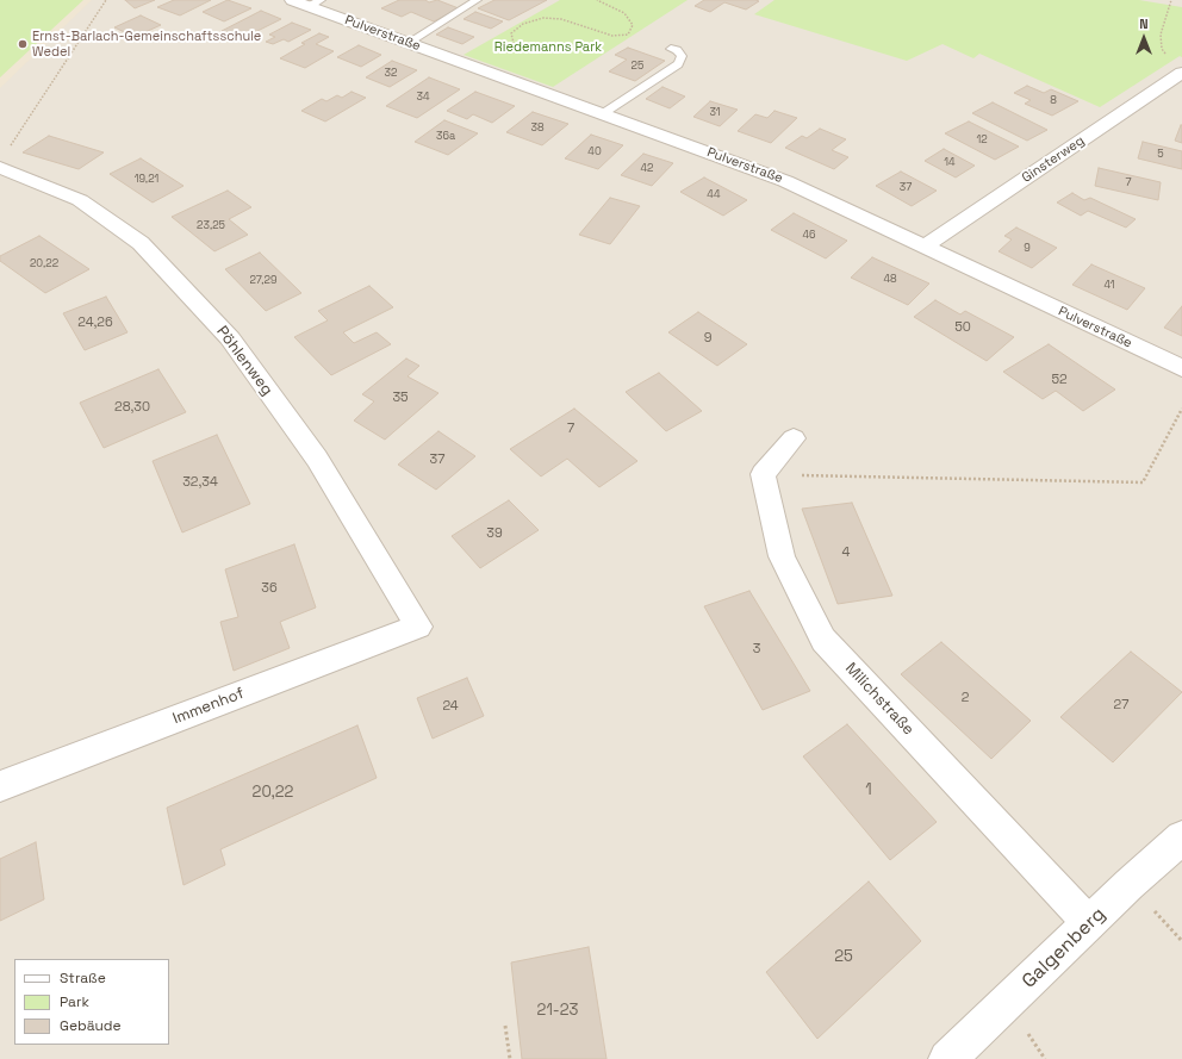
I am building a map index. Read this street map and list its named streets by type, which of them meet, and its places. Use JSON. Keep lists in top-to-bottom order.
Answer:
{
  "streets": {
    "street": [
      "Pulverstraße",
      "Ginsterweg",
      "Pöhlenweg",
      "Milichstraße",
      "Immenhof",
      "Galgenberg"
    ]
  },
  "crossings": [
    ["Pulverstraße", "Ginsterweg"],
    ["Pöhlenweg", "Immenhof"],
    ["Milichstraße", "Galgenberg"]
  ],
  "parks": ["Riedemanns Park"],
  "places": ["Ernst-Barlach-Gemeinschaftsschule Wedel"],
  "house_numbers": [
    "25",
    "32",
    "34",
    "8",
    "31",
    "38",
    "36a",
    "12",
    "40",
    "5",
    "14",
    "42",
    "19,21",
    "7",
    "37",
    "44",
    "23,25",
    "46",
    "9",
    "20,22",
    "48",
    "27,29",
    "41",
    "24,26",
    "50",
    "9",
    "52",
    "35",
    "28,30",
    "7",
    "37",
    "32,34",
    "39",
    "4",
    "36",
    "3",
    "2",
    "27",
    "24",
    "1",
    "20,22",
    "25",
    "21-23"
  ],
  "legend": ["Straße", "Park", "Gebäude"],
  "north": "top"
}
